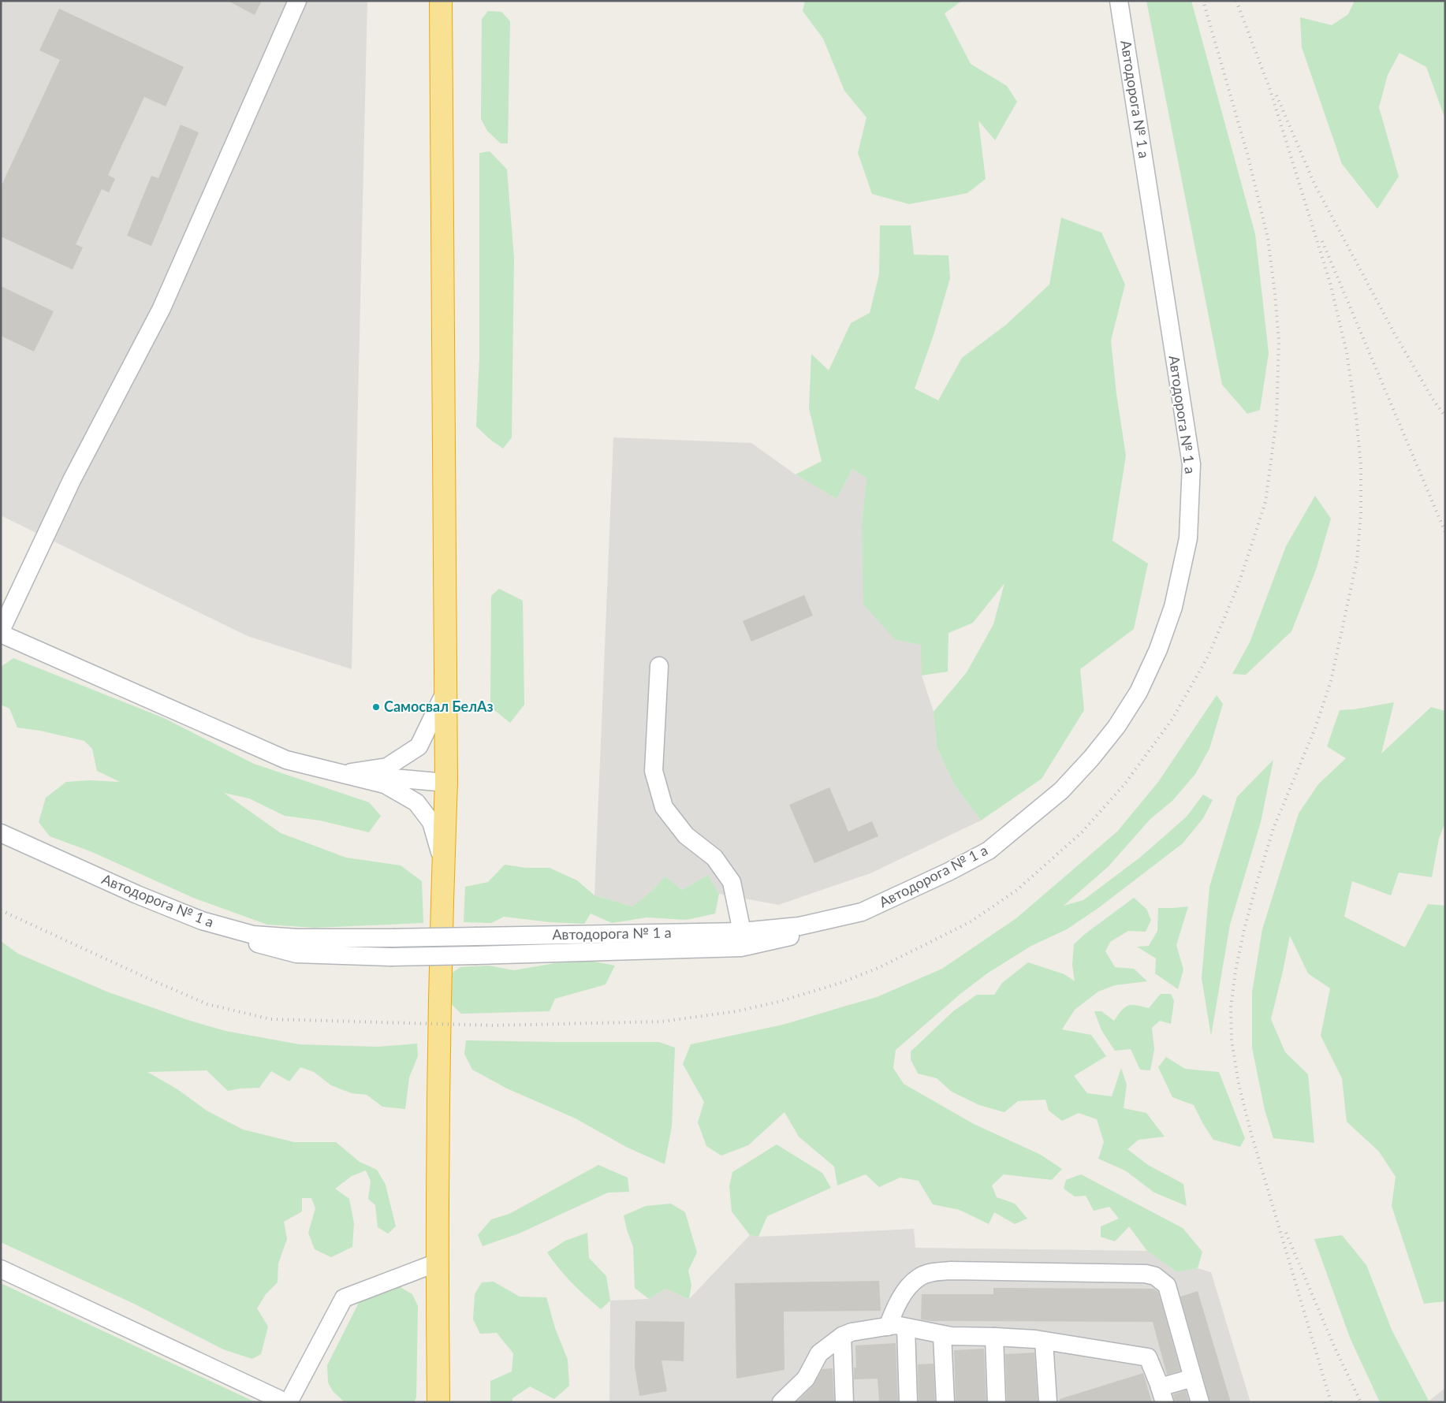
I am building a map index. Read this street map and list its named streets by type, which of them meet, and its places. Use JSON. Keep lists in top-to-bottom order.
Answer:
{
  "streets": {
    "street": ["Автодорога № 1 а"]
  },
  "places": ["Самосвал БелАз"]
}
